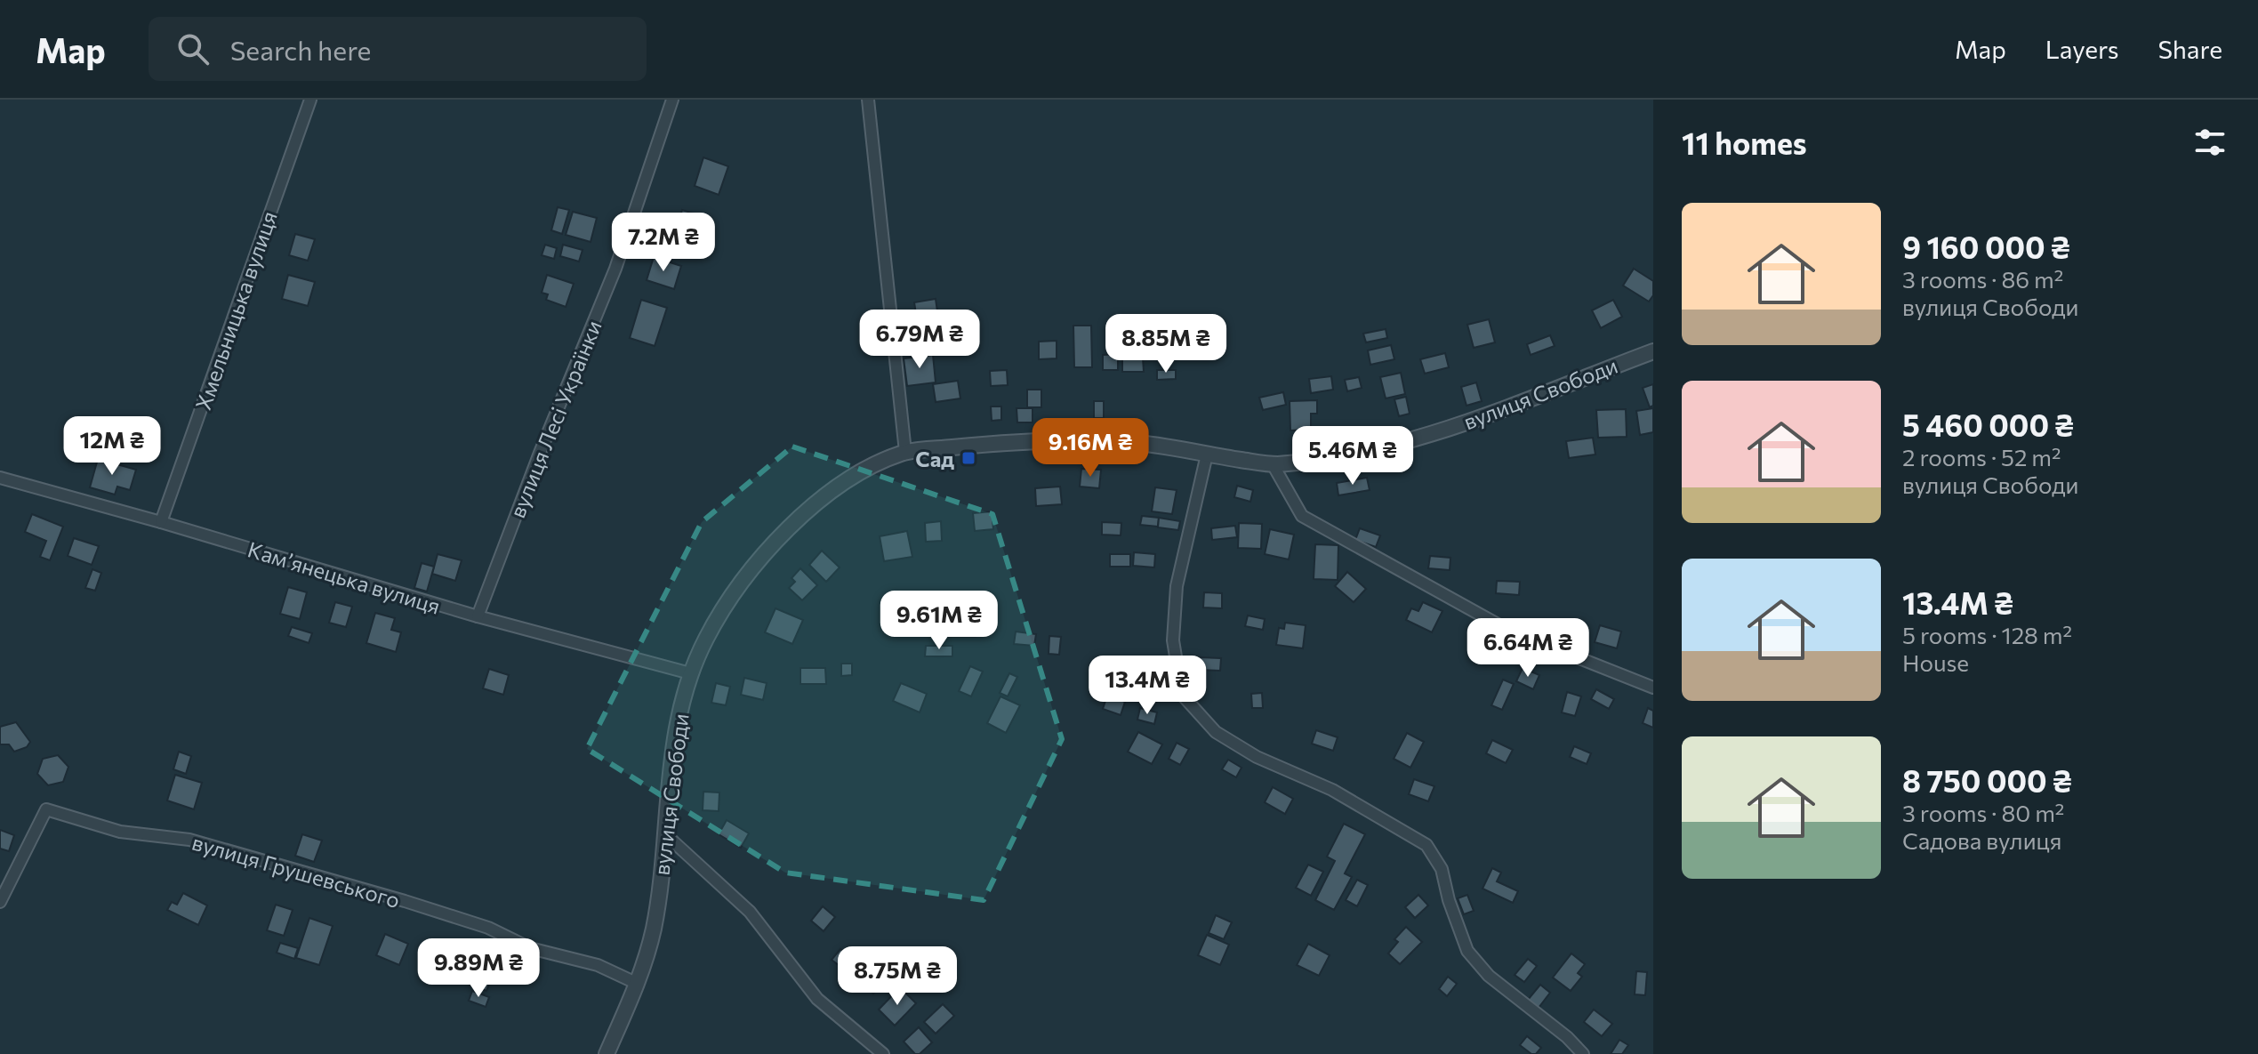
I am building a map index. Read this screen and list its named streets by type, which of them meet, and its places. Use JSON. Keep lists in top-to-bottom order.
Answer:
{
  "streets": {
    "street": [
      "Хмельницька вулиця",
      "вулиця Свободи",
      "вулиця Лесі Українки",
      "Камʼянецька вулиця",
      "вулиця Грушевського"
    ]
  },
  "crossings": [
    ["Хмельницька вулиця", "Камʼянецька вулиця"],
    ["вулиця Свободи", "Камʼянецька вулиця"],
    ["вулиця Свободи", "вулиця Грушевського"],
    ["вулиця Лесі Українки", "Камʼянецька вулиця"]
  ],
  "places": {
    "transit": ["Сад"]
  },
  "page": {
    "header": "Map",
    "search": "Search here",
    "nav": ["Map", "Layers", "Share"],
    "heading": "11 homes",
    "list": [
      {
        "name": "9 160 000 ₴",
        "note": "3 rooms · 86 m² · вулиця Свободи"
      },
      {
        "name": "5 460 000 ₴",
        "note": "2 rooms · 52 m² · вулиця Свободи"
      },
      {
        "name": "13.4M ₴",
        "note": "5 rooms · 128 m² · House"
      },
      {
        "name": "8 750 000 ₴",
        "note": "3 rooms · 80 m² · Садова вулиця"
      }
    ],
    "price": [
      "7.2M ₴",
      "6.79M ₴",
      "8.85M ₴",
      "12M ₴",
      "9.16M ₴",
      "5.46M ₴",
      "9.61M ₴",
      "6.64M ₴",
      "13.4M ₴",
      "9.89M ₴",
      "8.75M ₴"
    ]
  }
}
